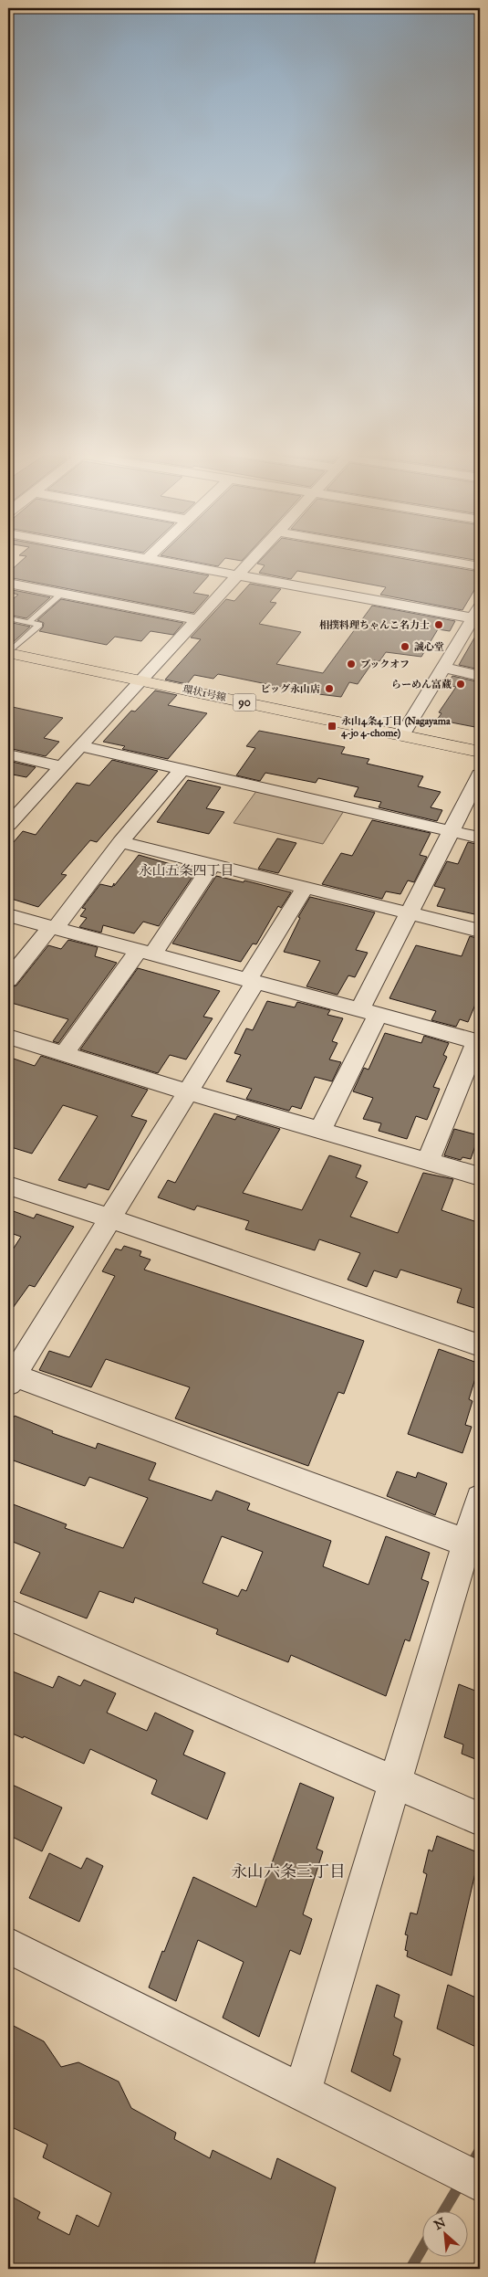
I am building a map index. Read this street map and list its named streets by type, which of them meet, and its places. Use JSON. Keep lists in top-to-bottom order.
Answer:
{
  "streets": {
    "main road": ["環状1号線", "90"]
  },
  "districts": ["永山五条四丁目", "永山六条三丁目"],
  "places": {
    "other": [
      "相撲料理ちゃんこ名力士",
      "誠心堂",
      "ブックオフ",
      "らーめん富蔵",
      "ビッグ永山店"
    ],
    "transit": ["永山4条4丁目 (Nagayama 4-jo 4-chome)"]
  },
  "north": "top left"
}
